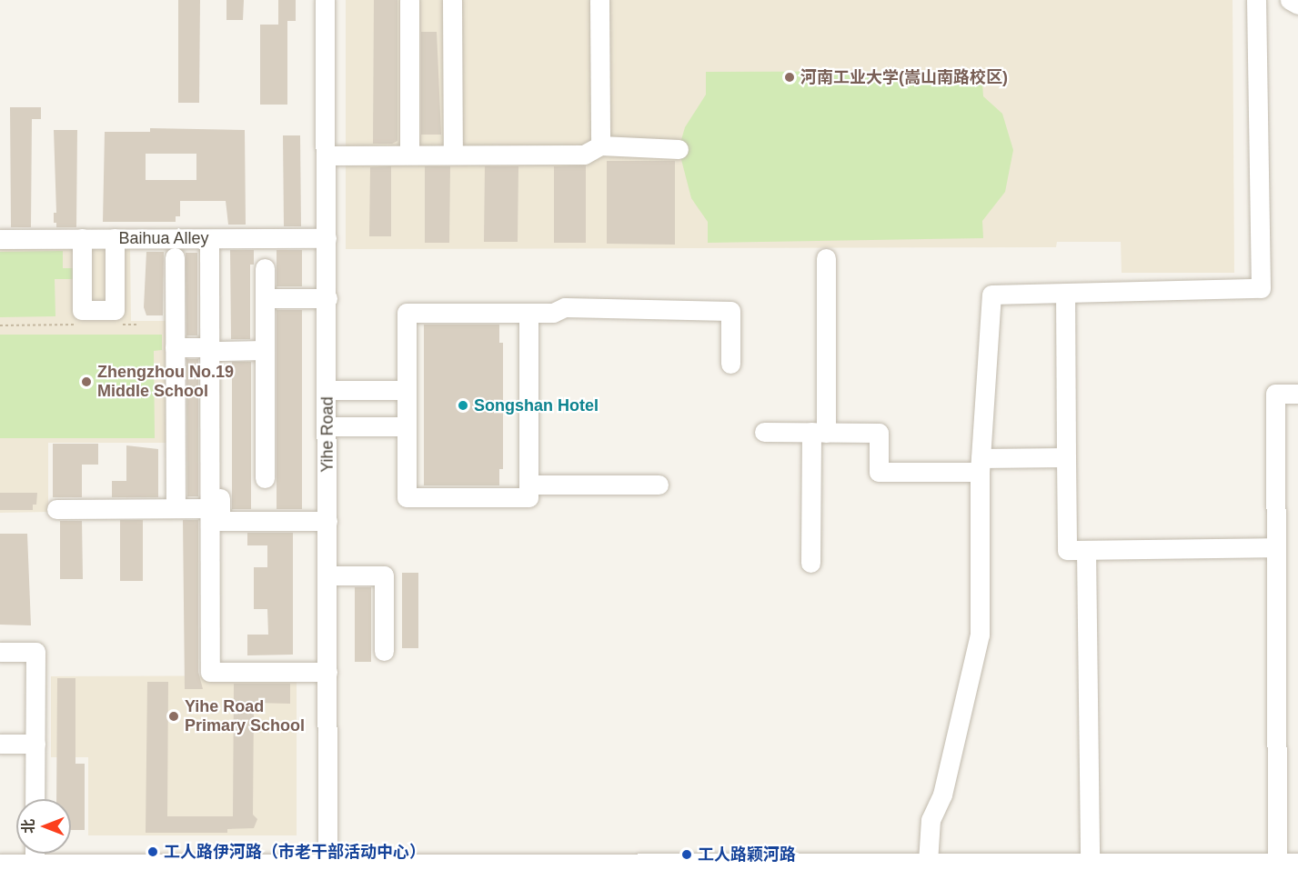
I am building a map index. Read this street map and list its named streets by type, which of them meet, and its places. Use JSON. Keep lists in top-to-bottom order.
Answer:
{
  "streets": {
    "street": ["Baihua Alley", "Yihe Road"]
  },
  "crossings": [
    ["Baihua Alley", "Yihe Road"]
  ],
  "places": [
    "河南工业大学(嵩山南路校区)",
    "Zhengzhou No.19 Middle School",
    "Songshan Hotel",
    "Yihe Road Primary School",
    "工人路伊河路（市老干部活动中心）",
    "工人路颖河路"
  ],
  "north": "left"
}
